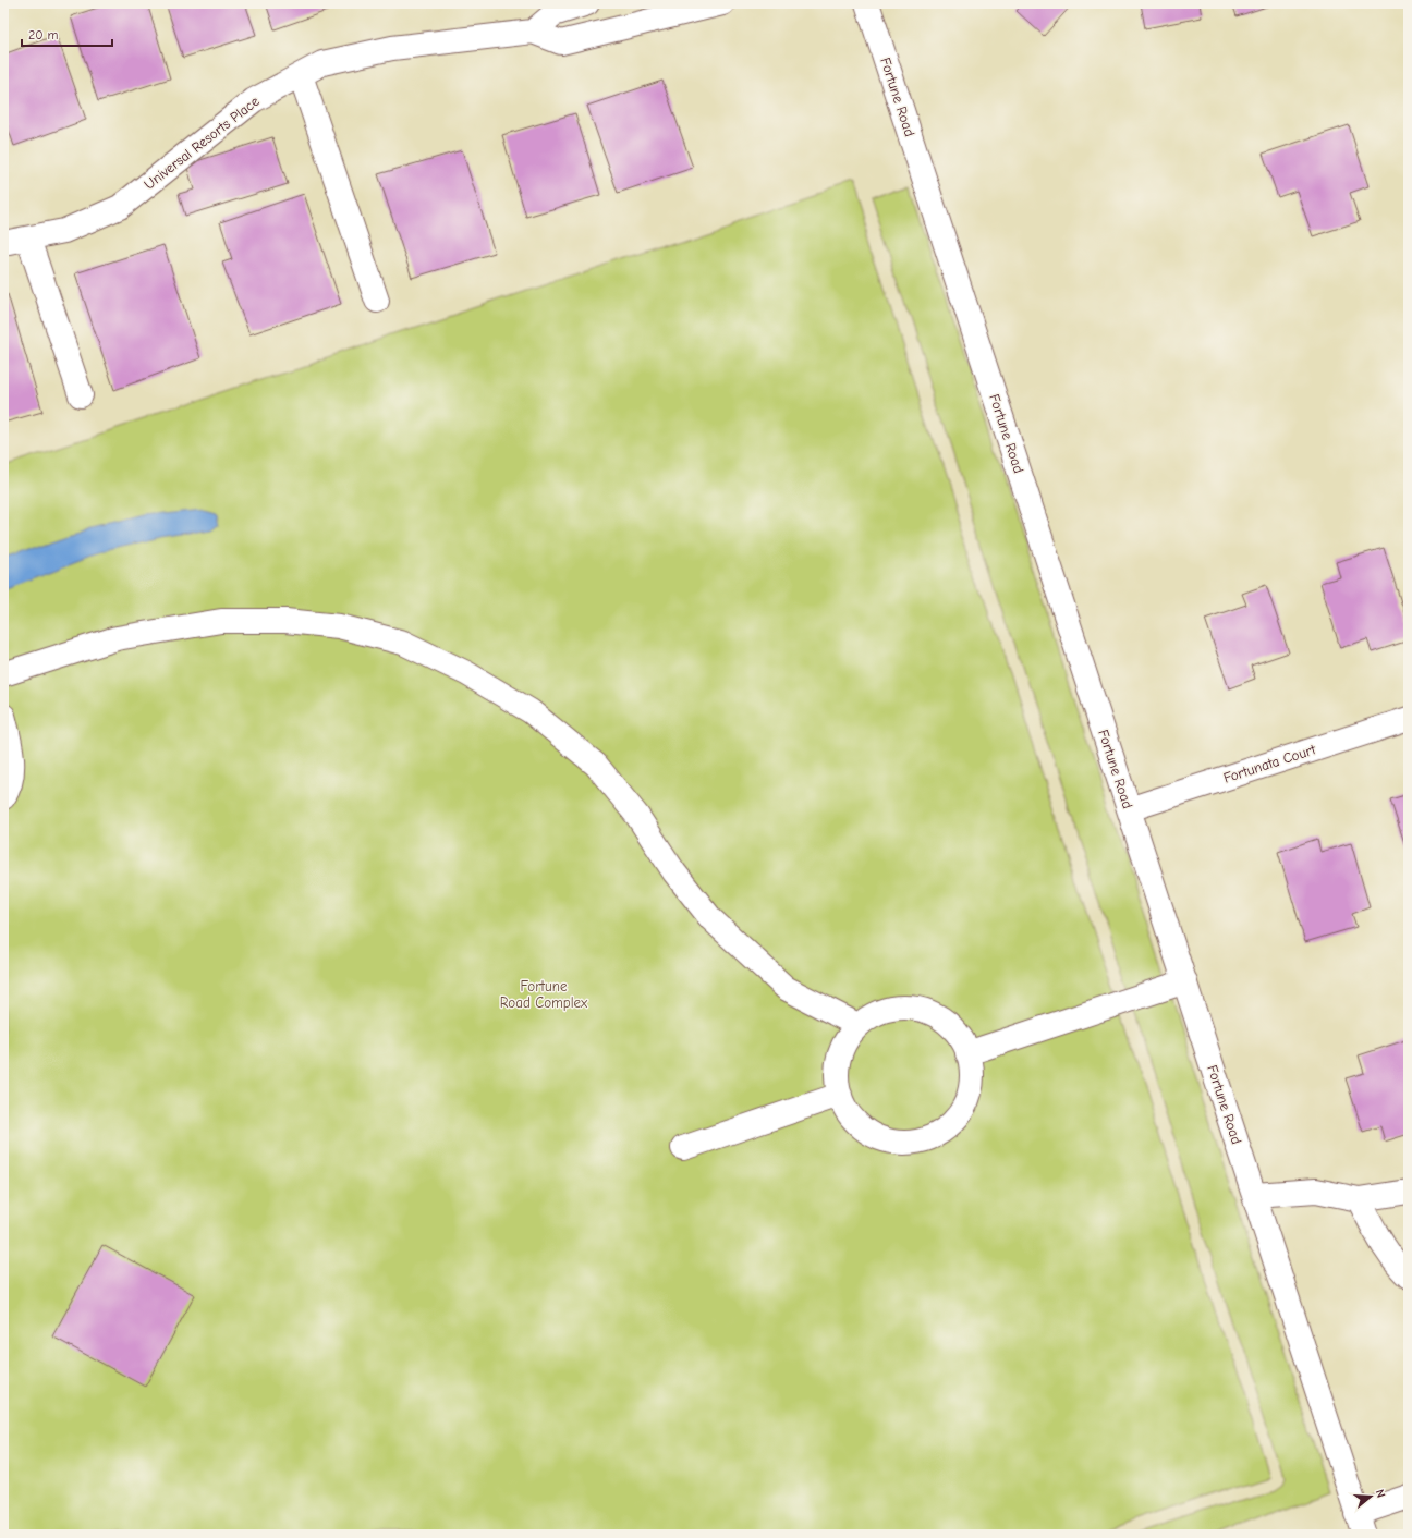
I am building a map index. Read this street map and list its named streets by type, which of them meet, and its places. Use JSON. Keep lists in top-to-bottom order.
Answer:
{
  "streets": {
    "street": ["Fortune Road", "Universal Resorts Place", "Fortunata Court"]
  },
  "crossings": [
    ["Fortune Road", "Fortunata Court"]
  ],
  "parks": ["Fortune Road Complex"],
  "scale_bar": "20 m",
  "north": "right"
}
